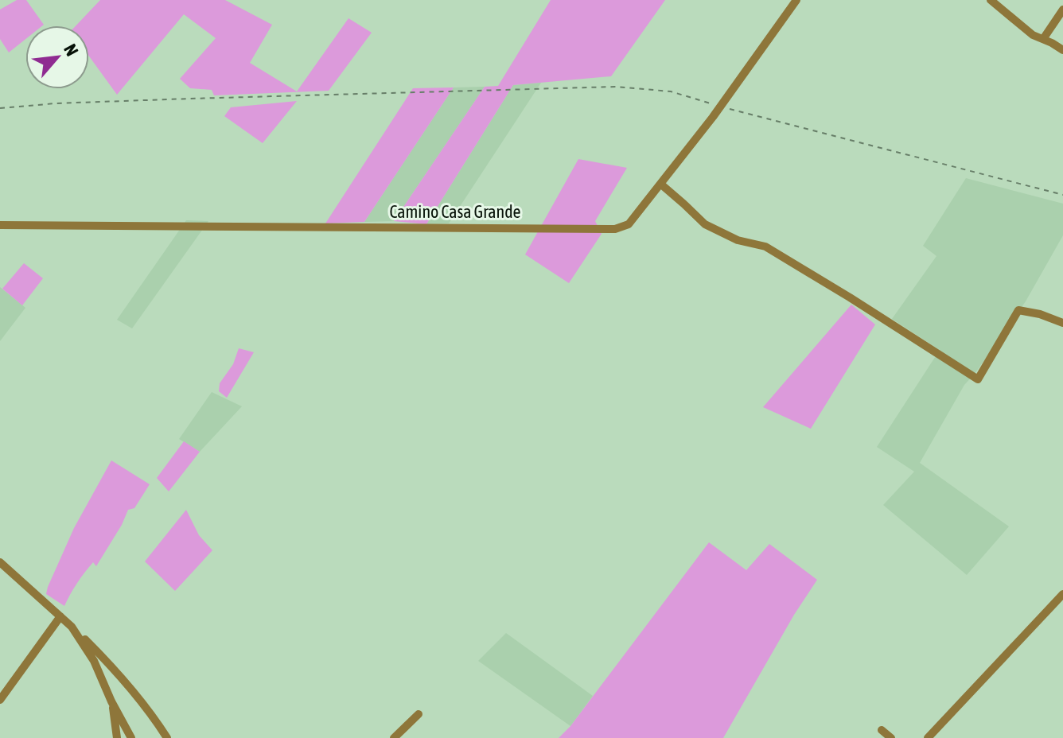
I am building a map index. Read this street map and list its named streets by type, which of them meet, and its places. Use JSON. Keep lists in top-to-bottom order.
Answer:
{
  "streets": {
    "street": ["Camino Casa Grande"]
  },
  "north": "top right"
}
